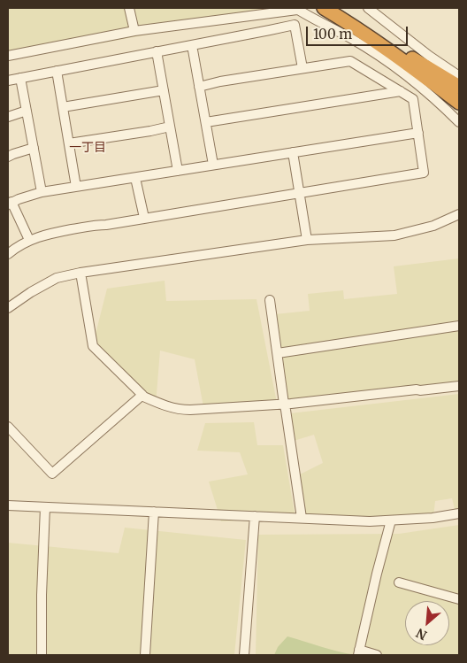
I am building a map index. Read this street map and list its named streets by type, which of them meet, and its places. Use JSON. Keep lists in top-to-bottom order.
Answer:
{
  "districts": ["一丁目"],
  "scale_bar": "100 m",
  "north": "bottom left"
}
